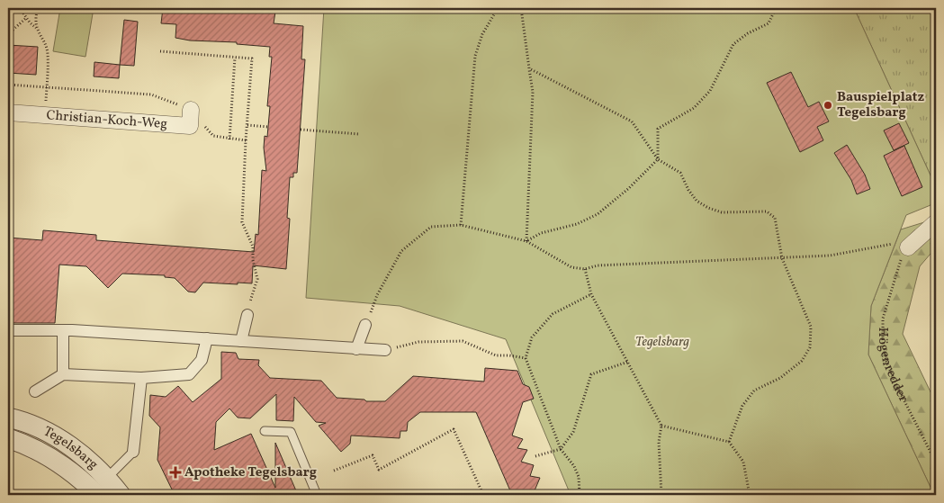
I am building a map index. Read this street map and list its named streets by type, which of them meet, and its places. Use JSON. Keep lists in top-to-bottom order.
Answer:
{
  "streets": {
    "street": ["Christian-Koch-Weg", "Tegelsbarg"],
    "path": ["Högenredder"]
  },
  "parks": ["Tegelsbarg"],
  "places": {
    "other": ["Bauspielplatz Tegelsbarg"],
    "health": ["Apotheke Tegelsbarg"]
  }
}
